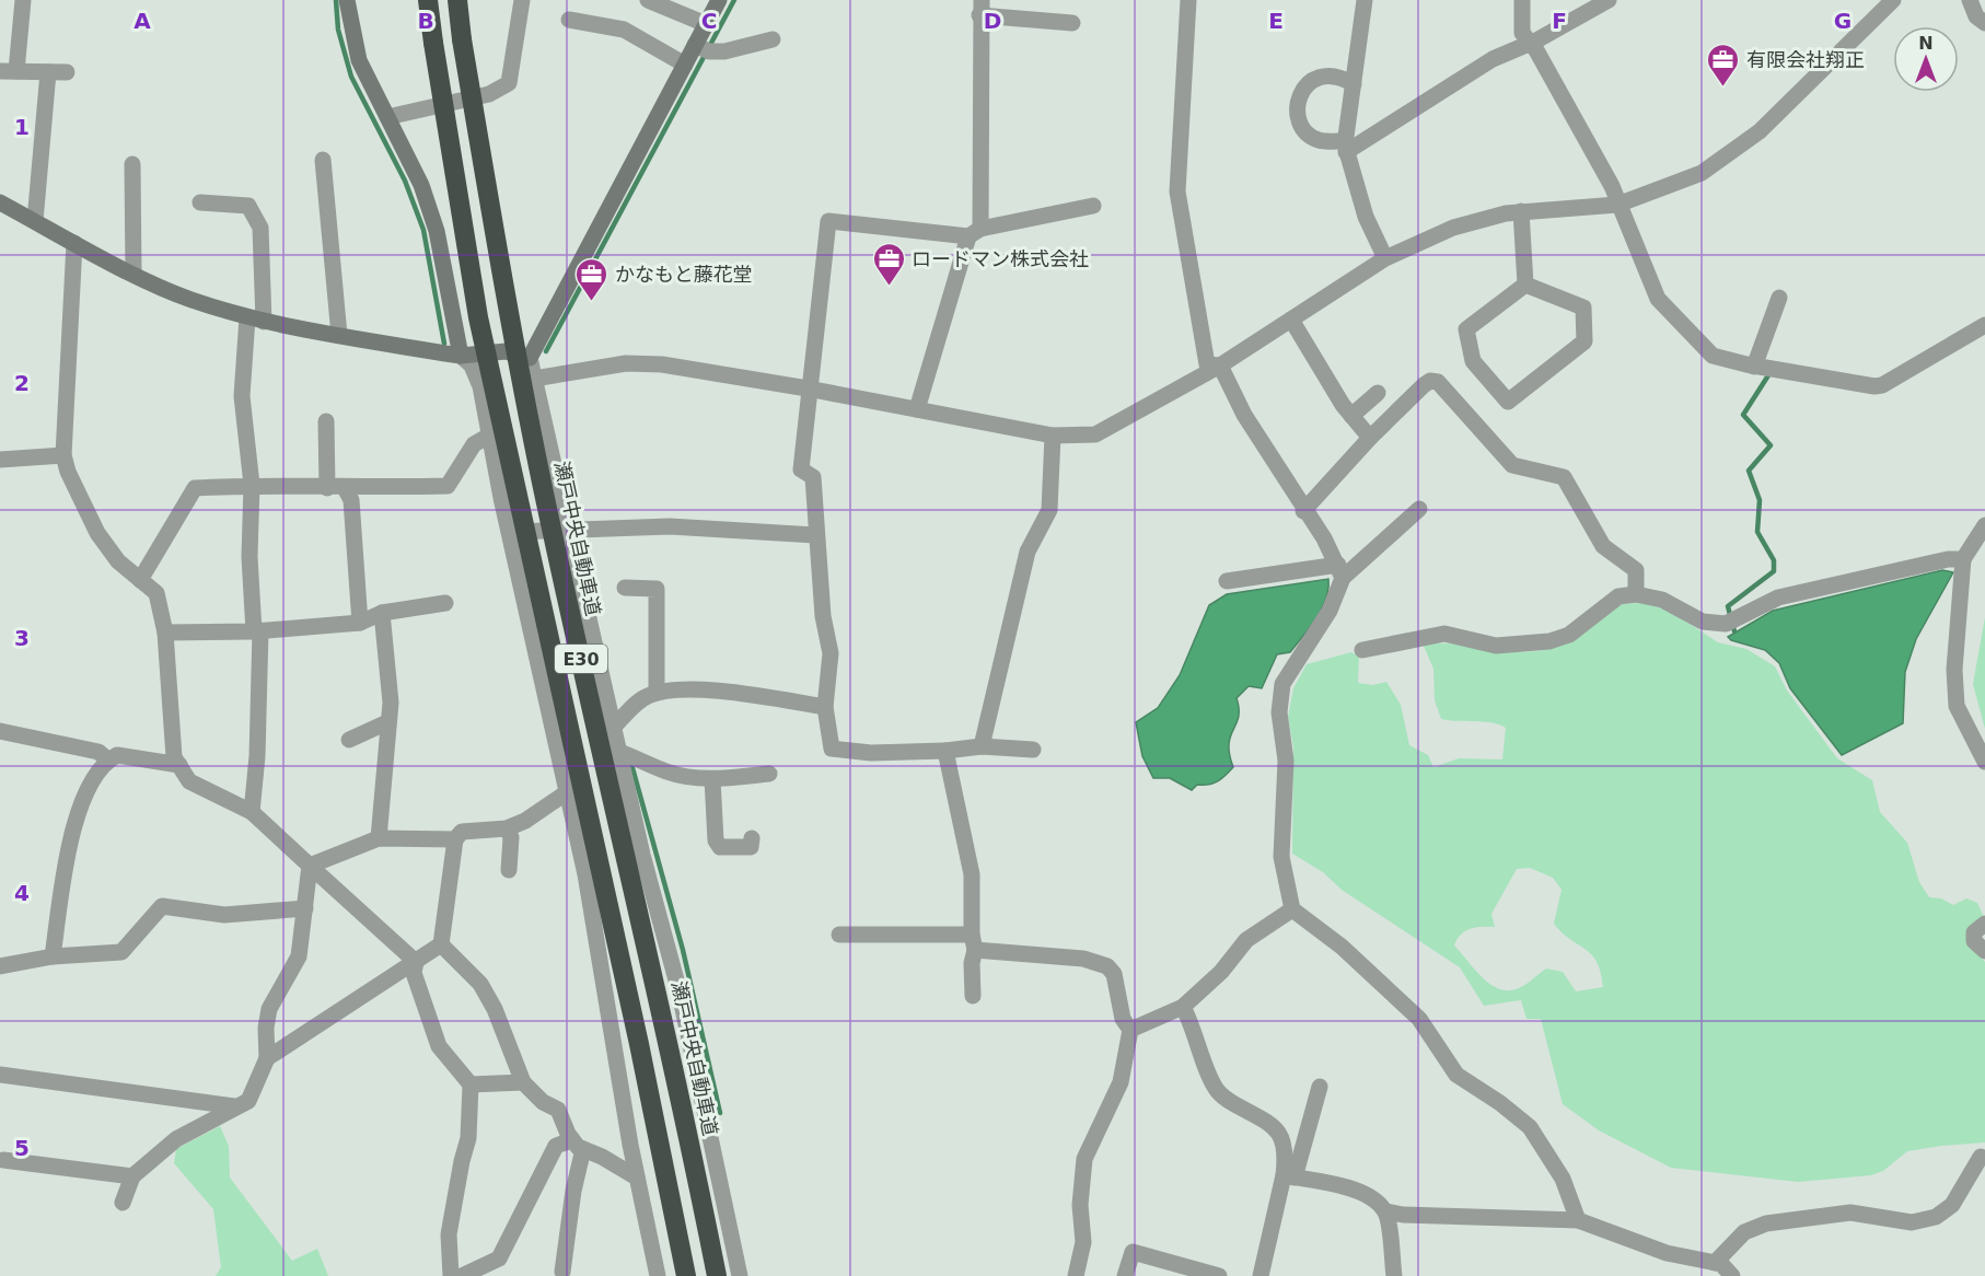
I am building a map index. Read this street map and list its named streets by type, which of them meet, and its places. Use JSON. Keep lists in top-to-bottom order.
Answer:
{
  "streets": {
    "highway": ["瀬戸中央自動車道", "E30"]
  },
  "places": {
    "office": ["有限会社翔正", "ロードマン株式会社", "かなもと藤花堂"]
  },
  "north": "top",
  "grid": {
    "columns": [
      "A",
      "B",
      "C",
      "D",
      "E",
      "F",
      "G"
    ],
    "rows": [
      "1",
      "2",
      "3",
      "4",
      "5"
    ]
  }
}
